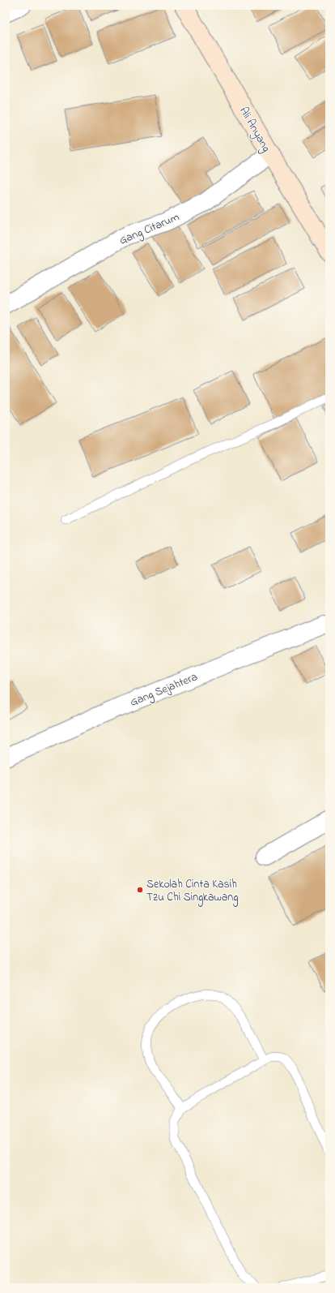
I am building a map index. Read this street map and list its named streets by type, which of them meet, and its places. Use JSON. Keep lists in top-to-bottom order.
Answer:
{
  "streets": {
    "street": ["Ali Anyang", "Gang Citarum", "Gang Sejahtera"]
  },
  "crossings": [
    ["Ali Anyang", "Gang Citarum"]
  ],
  "places": ["Sekolah Cinta Kasih Tzu Chi Singkawang"]
}
